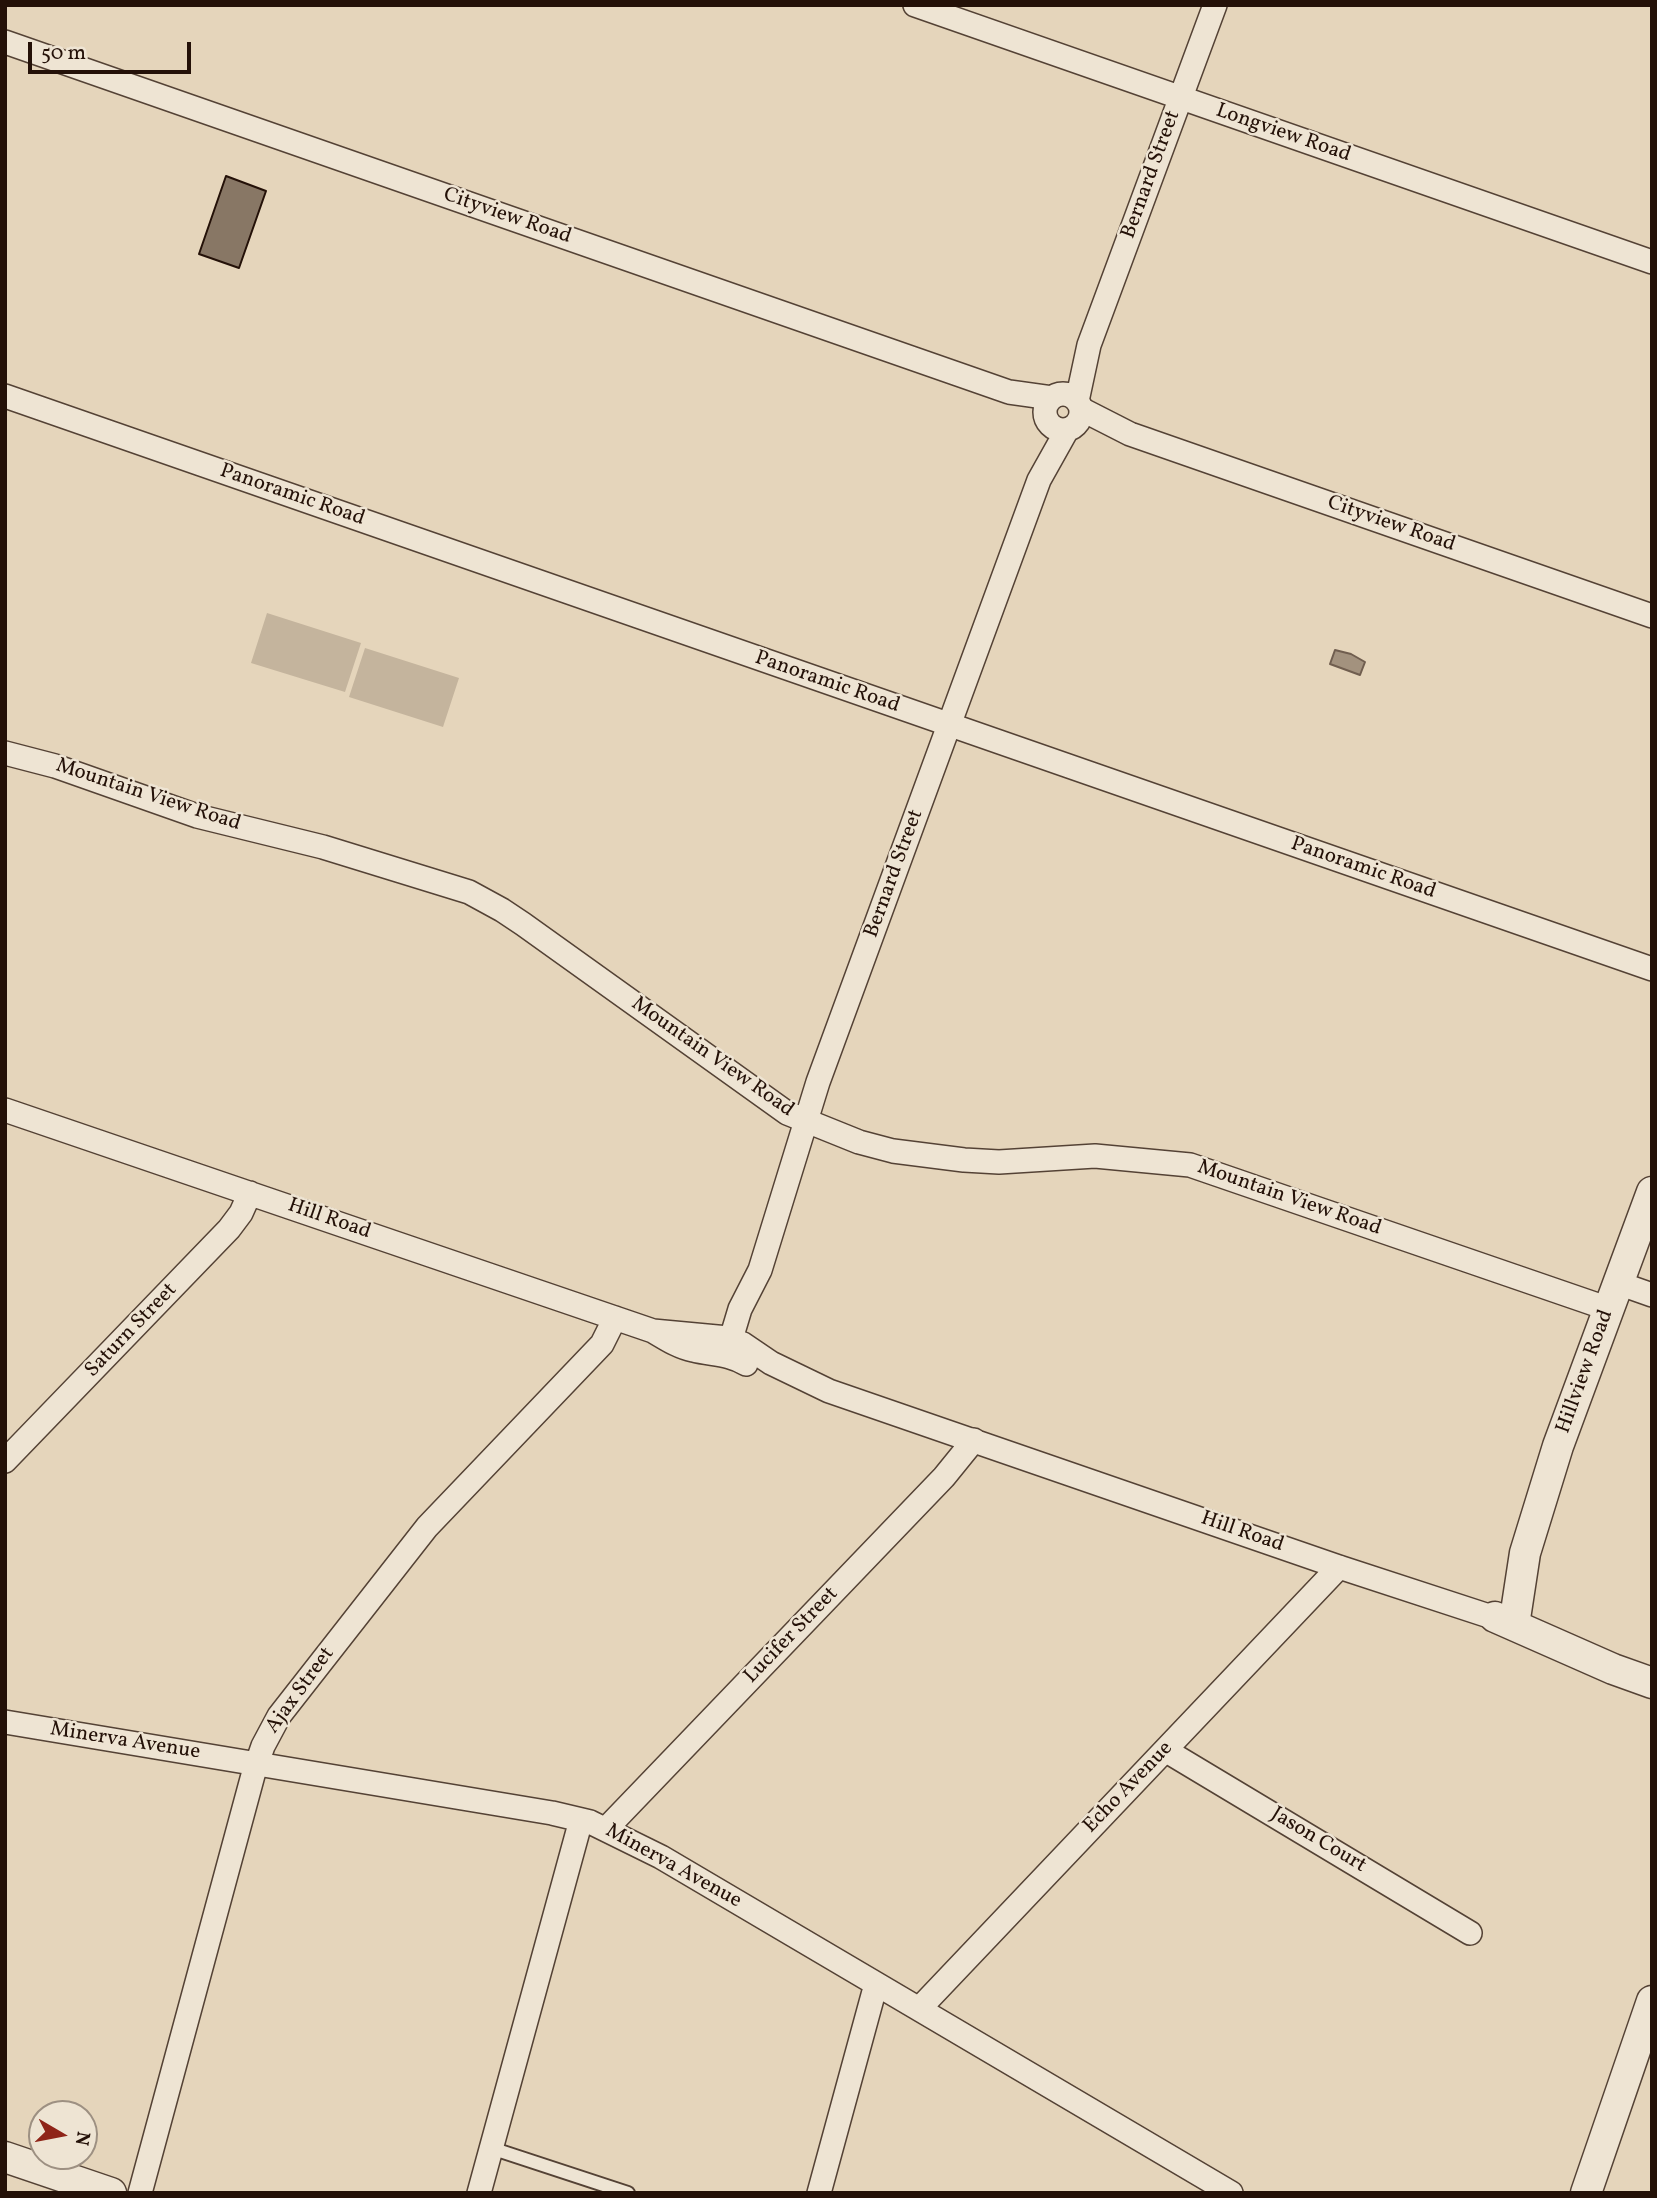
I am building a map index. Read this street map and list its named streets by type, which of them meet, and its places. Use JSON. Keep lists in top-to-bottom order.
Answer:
{
  "streets": {
    "street": [
      "Longview Road",
      "Bernard Street",
      "Cityview Road",
      "Panoramic Road",
      "Mountain View Road",
      "Hill Road",
      "Saturn Street",
      "Hillview Road",
      "Lucifer Street",
      "Ajax Street",
      "Minerva Avenue",
      "Echo Avenue",
      "Jason Court"
    ]
  },
  "crossings": [
    ["Longview Road", "Bernard Street"],
    ["Bernard Street", "Cityview Road"],
    ["Bernard Street", "Panoramic Road"],
    ["Bernard Street", "Mountain View Road"],
    ["Bernard Street", "Hill Road"],
    ["Mountain View Road", "Hillview Road"],
    ["Hill Road", "Saturn Street"],
    ["Hill Road", "Hillview Road"],
    ["Hill Road", "Lucifer Street"],
    ["Hill Road", "Ajax Street"],
    ["Hill Road", "Echo Avenue"],
    ["Lucifer Street", "Minerva Avenue"],
    ["Ajax Street", "Minerva Avenue"],
    ["Minerva Avenue", "Echo Avenue"],
    ["Echo Avenue", "Jason Court"]
  ],
  "scale_bar": "50 m",
  "north": "right"
}
